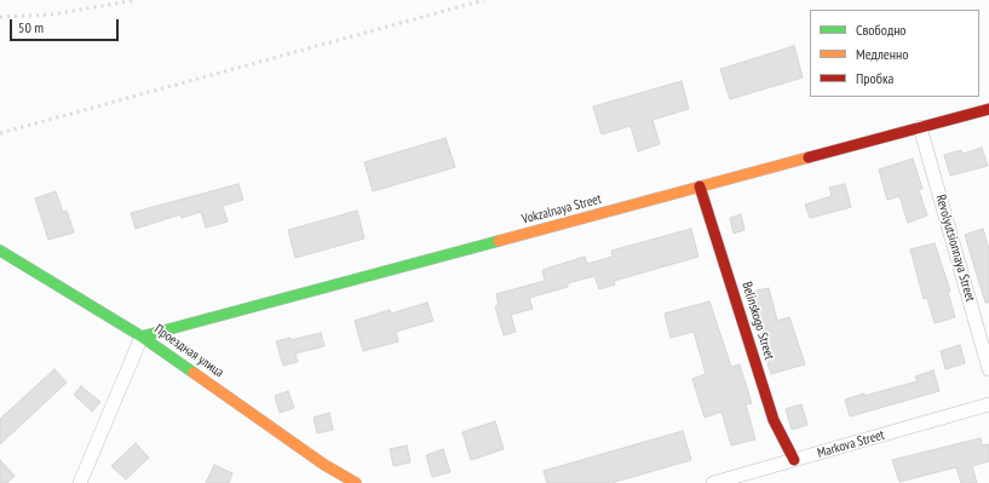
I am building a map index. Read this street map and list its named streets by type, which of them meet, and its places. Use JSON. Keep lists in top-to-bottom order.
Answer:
{
  "streets": {
    "street": [
      "Vokzalnaya Street",
      "Revolyutsionnaya Street",
      "Belinskogo Street",
      "Проездная улица",
      "Markova Street"
    ]
  },
  "crossings": [
    ["Vokzalnaya Street", "Revolyutsionnaya Street"],
    ["Vokzalnaya Street", "Belinskogo Street"],
    ["Vokzalnaya Street", "Проездная улица"],
    ["Belinskogo Street", "Markova Street"]
  ],
  "legend": ["Свободно", "Медленно", "Пробка"],
  "scale_bar": "50 m"
}
